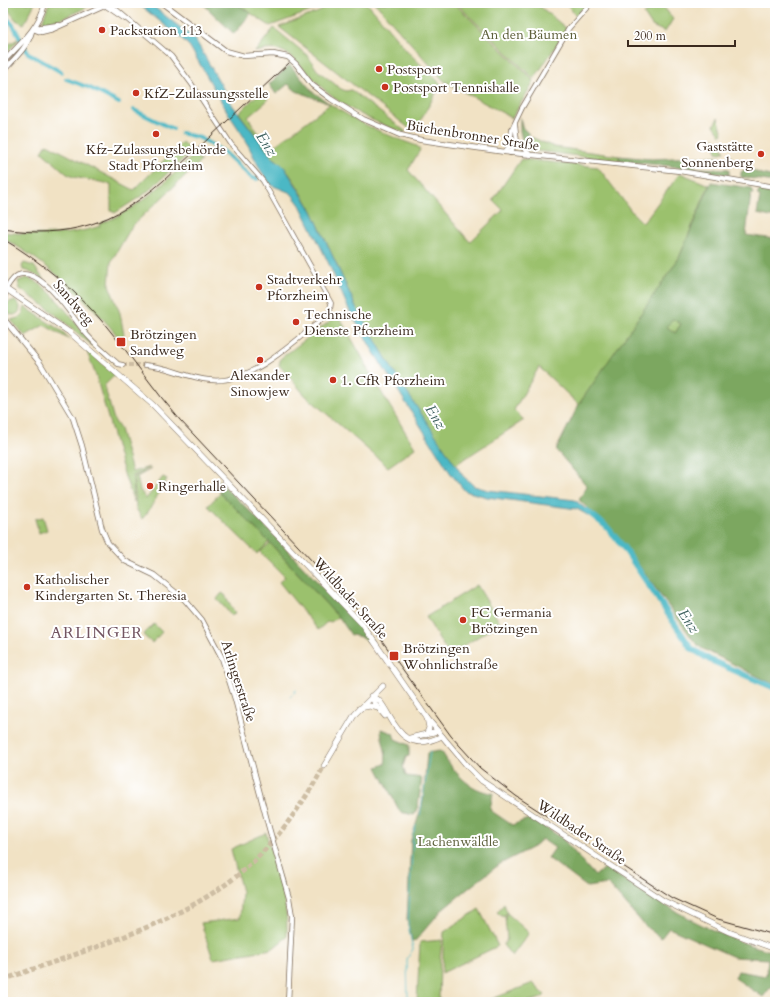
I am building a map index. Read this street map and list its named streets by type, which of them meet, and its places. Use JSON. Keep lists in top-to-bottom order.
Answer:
{
  "streets": {
    "main road": ["Büchenbronner Straße", "Wildbader Straße", "Arlingerstraße"],
    "street": ["Sandweg"]
  },
  "crossings": [
    ["Sandweg", "Wildbader Straße"]
  ],
  "districts": ["ARLINGER"],
  "water": ["Enz"],
  "parks": ["An den Bäumen", "Lachenwäldle"],
  "places": {
    "other": [
      "Packstation 113",
      "Postsport",
      "Postsport Tennishalle",
      "KfZ-Zulassungsstelle",
      "Kfz-Zulassungsbehörde Stadt Pforzheim",
      "Gaststätte Sonnenberg",
      "Stadtverkehr Pforzheim",
      "Technische Dienste Pforzheim",
      "Alexander Sinowjew",
      "1. CfR Pforzheim",
      "Ringerhalle",
      "Katholischer Kindergarten St. Theresia",
      "FC Germania Brötzingen"
    ],
    "transit": ["Brötzingen Sandweg", "Brötzingen Wohnlichstraße"]
  },
  "scale_bar": "200 m"
}
